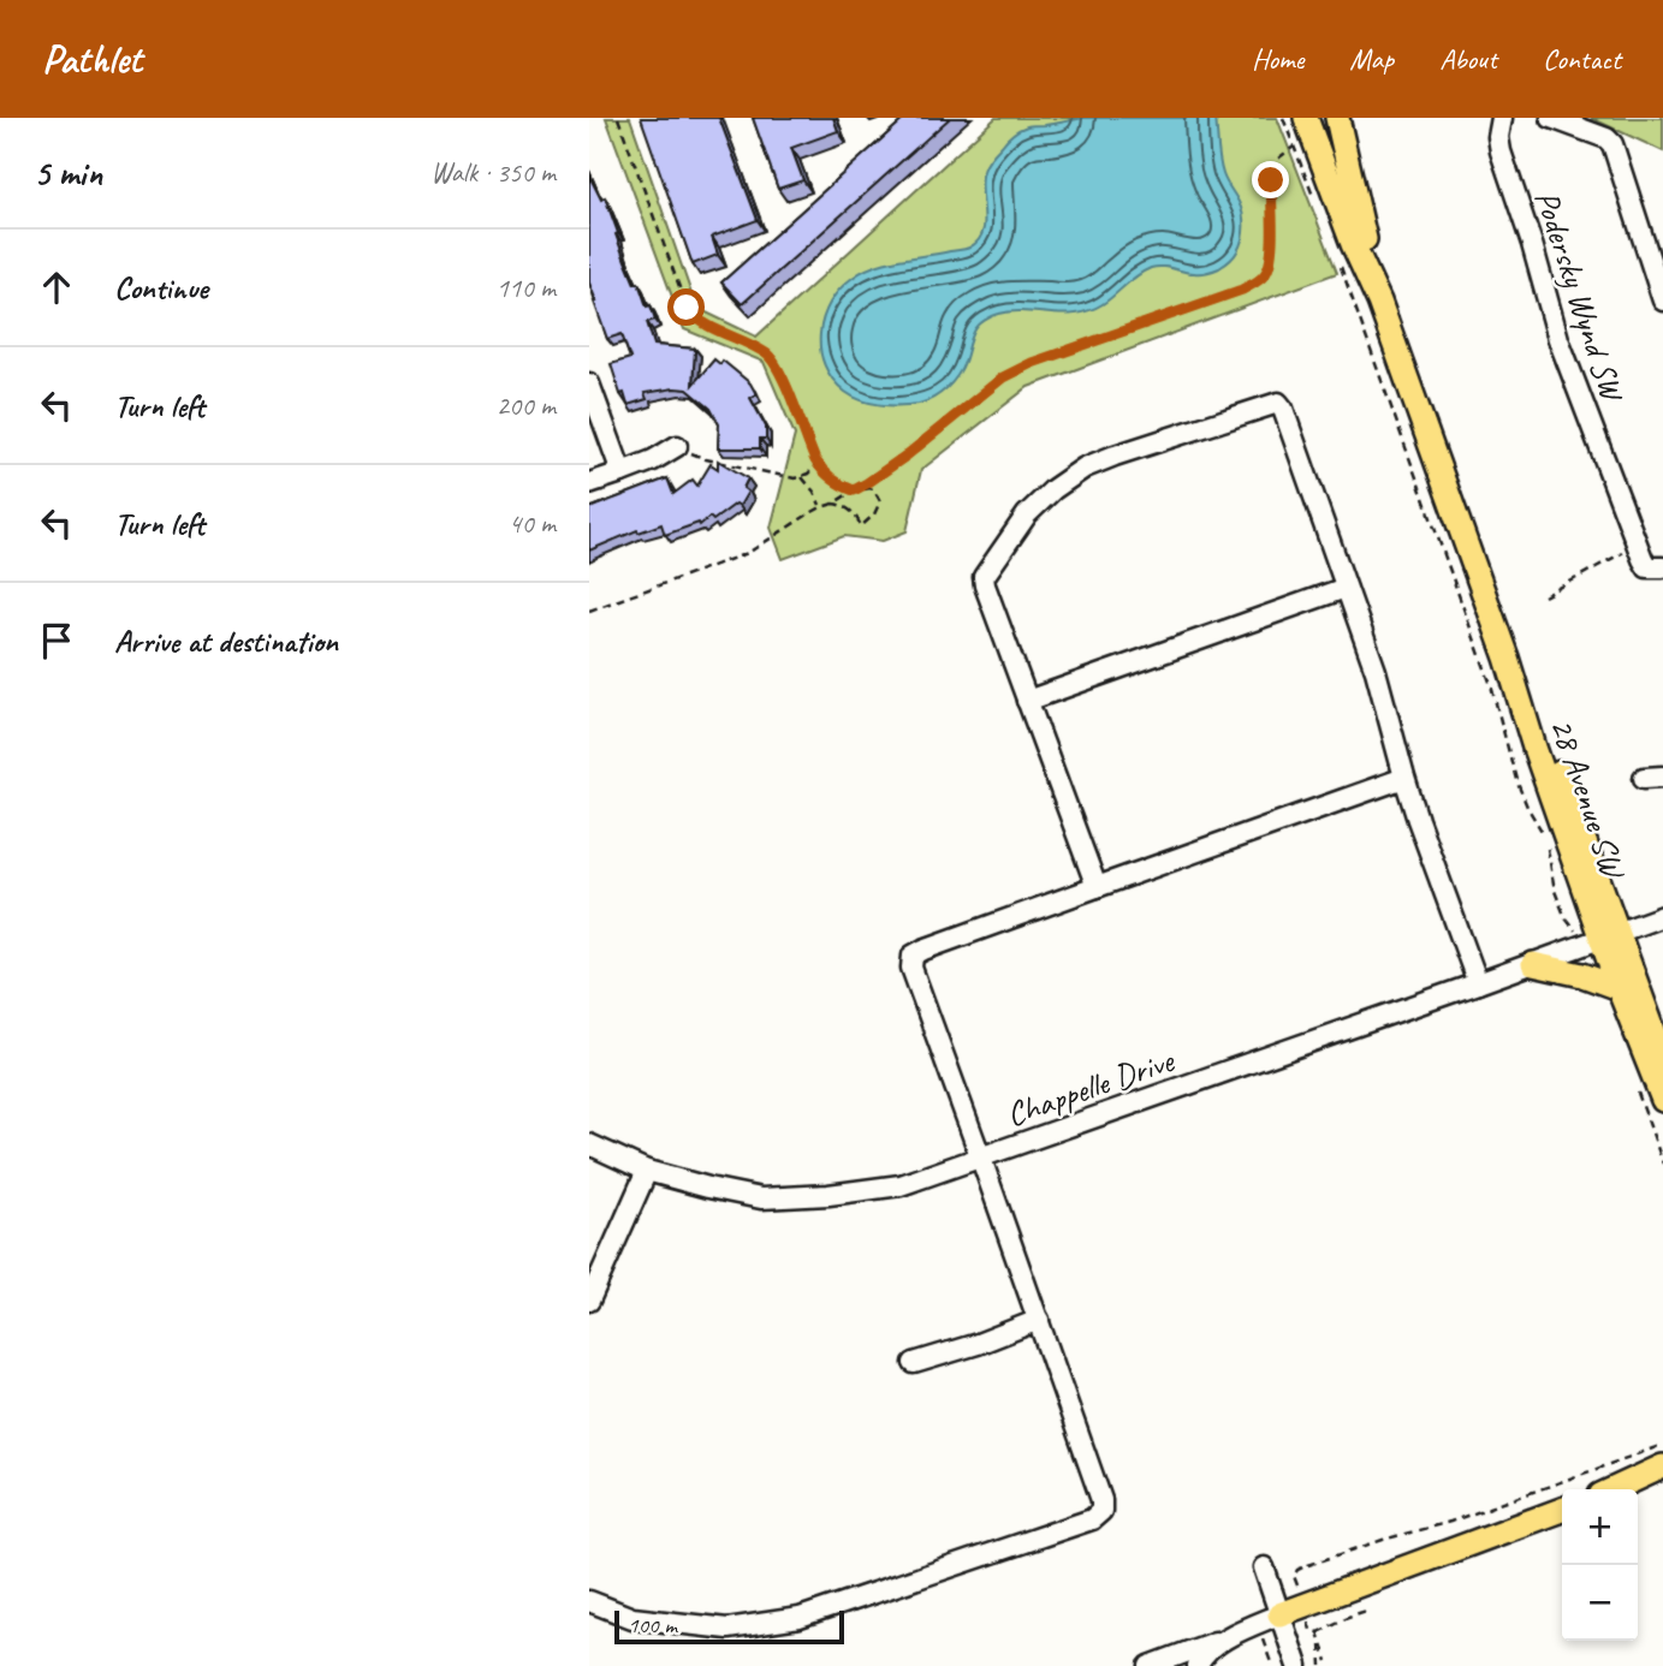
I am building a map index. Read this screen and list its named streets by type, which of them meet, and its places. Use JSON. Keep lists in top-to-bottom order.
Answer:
{
  "streets": {
    "main road": ["28 Avenue SW"],
    "street": ["Podersky Wynd SW", "Chappelle Drive"]
  },
  "crossings": [
    ["28 Avenue SW", "Chappelle Drive"]
  ],
  "scale_bar": "100 m",
  "page": {
    "header": "Pathlet",
    "nav": [
      "Home",
      "Map",
      "About",
      "Contact"
    ],
    "heading": ["5 min", "Walk · 350 m"],
    "list": [
      ["Continue", "110 m"],
      ["Turn left", "200 m"],
      ["Turn left", "40 m"],
      "Arrive at destination"
    ],
    "map_buttons": ["+", "−"],
    "scale": "100 m"
  }
}
